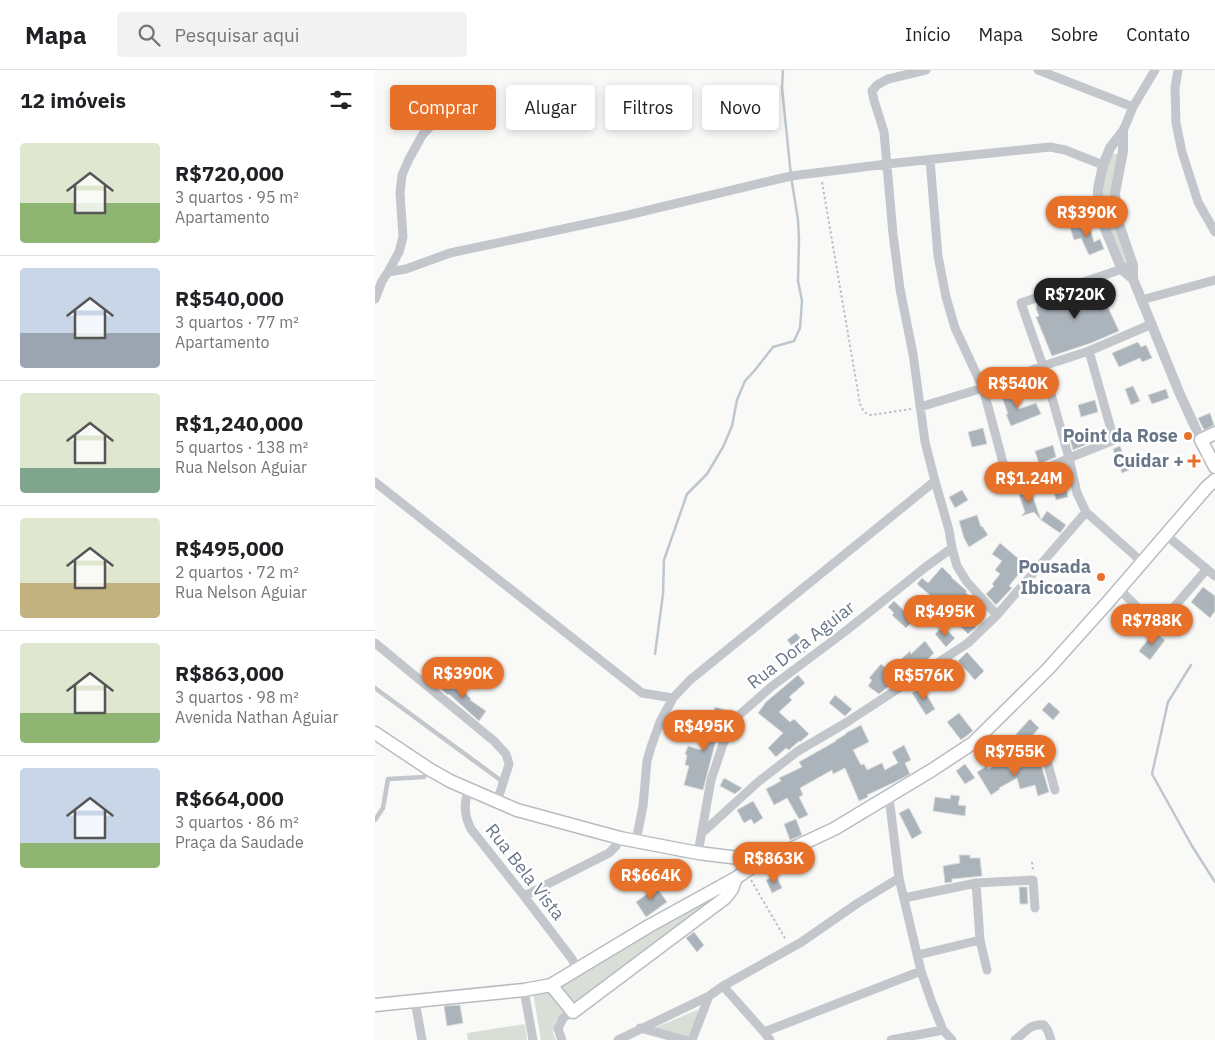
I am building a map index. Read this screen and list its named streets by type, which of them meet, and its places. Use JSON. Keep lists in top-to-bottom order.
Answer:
{
  "streets": {
    "street": ["Rua Dora Aguiar", "Rua Bela Vista"]
  },
  "places": {
    "other": ["Point da Rose", "Pousada Ibicoara"],
    "health": ["Cuidar +"]
  },
  "page": {
    "header": "Mapa",
    "search": "Pesquisar aqui",
    "nav": [
      "Início",
      "Mapa",
      "Sobre",
      "Contato"
    ],
    "heading": "12 imóveis",
    "chip": [
      "Comprar",
      "Alugar",
      "Filtros",
      "Novo"
    ],
    "list": [
      {
        "name": "R$720,000",
        "note": "3 quartos · 95 m² · Apartamento"
      },
      {
        "name": "R$540,000",
        "note": "3 quartos · 77 m² · Apartamento"
      },
      {
        "name": "R$1,240,000",
        "note": "5 quartos · 138 m² · Rua Nelson Aguiar"
      },
      {
        "name": "R$495,000",
        "note": "2 quartos · 72 m² · Rua Nelson Aguiar"
      },
      {
        "name": "R$863,000",
        "note": "3 quartos · 98 m² · Avenida Nathan Aguiar"
      },
      {
        "name": "R$664,000",
        "note": "3 quartos · 86 m² · Praça da Saudade"
      }
    ],
    "price": [
      "R$390K",
      "R$720K",
      "R$540K",
      "R$1.24M",
      "R$495K",
      "R$788K",
      "R$390K",
      "R$576K",
      "R$495K",
      "R$755K",
      "R$863K",
      "R$664K"
    ]
  }
}
